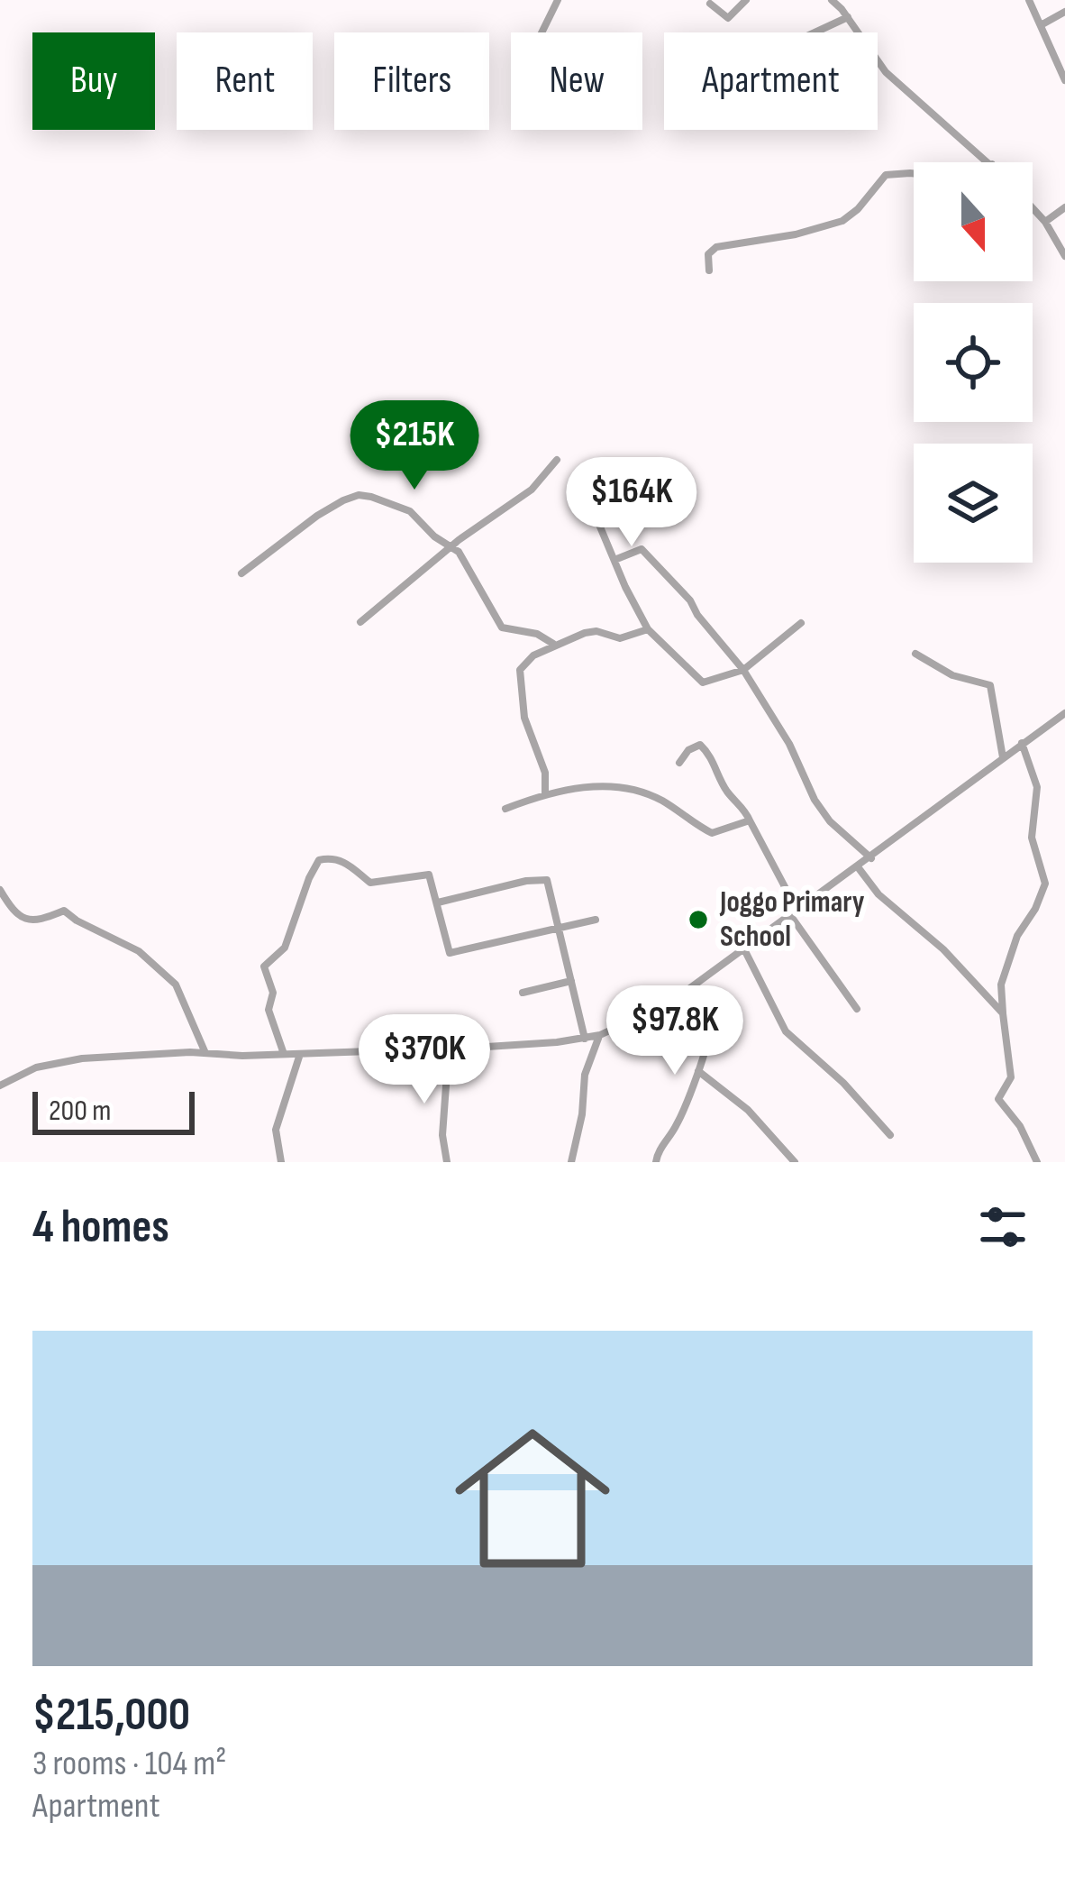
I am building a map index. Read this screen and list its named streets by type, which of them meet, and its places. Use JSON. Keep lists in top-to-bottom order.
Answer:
{
  "places": ["Joggo Primary School"],
  "scale_bar": "200 m",
  "north": "bottom",
  "page": {
    "chip": [
      "Buy",
      "Rent",
      "Filters",
      "New",
      "Apartment"
    ],
    "price": [
      "$215K",
      "$164K",
      "$97.8K",
      "$370K"
    ],
    "scale": "200 m",
    "heading": "4 homes",
    "list": [
      {
        "name": "$215,000",
        "note": "3 rooms · 104 m² · Apartment"
      }
    ]
  }
}
